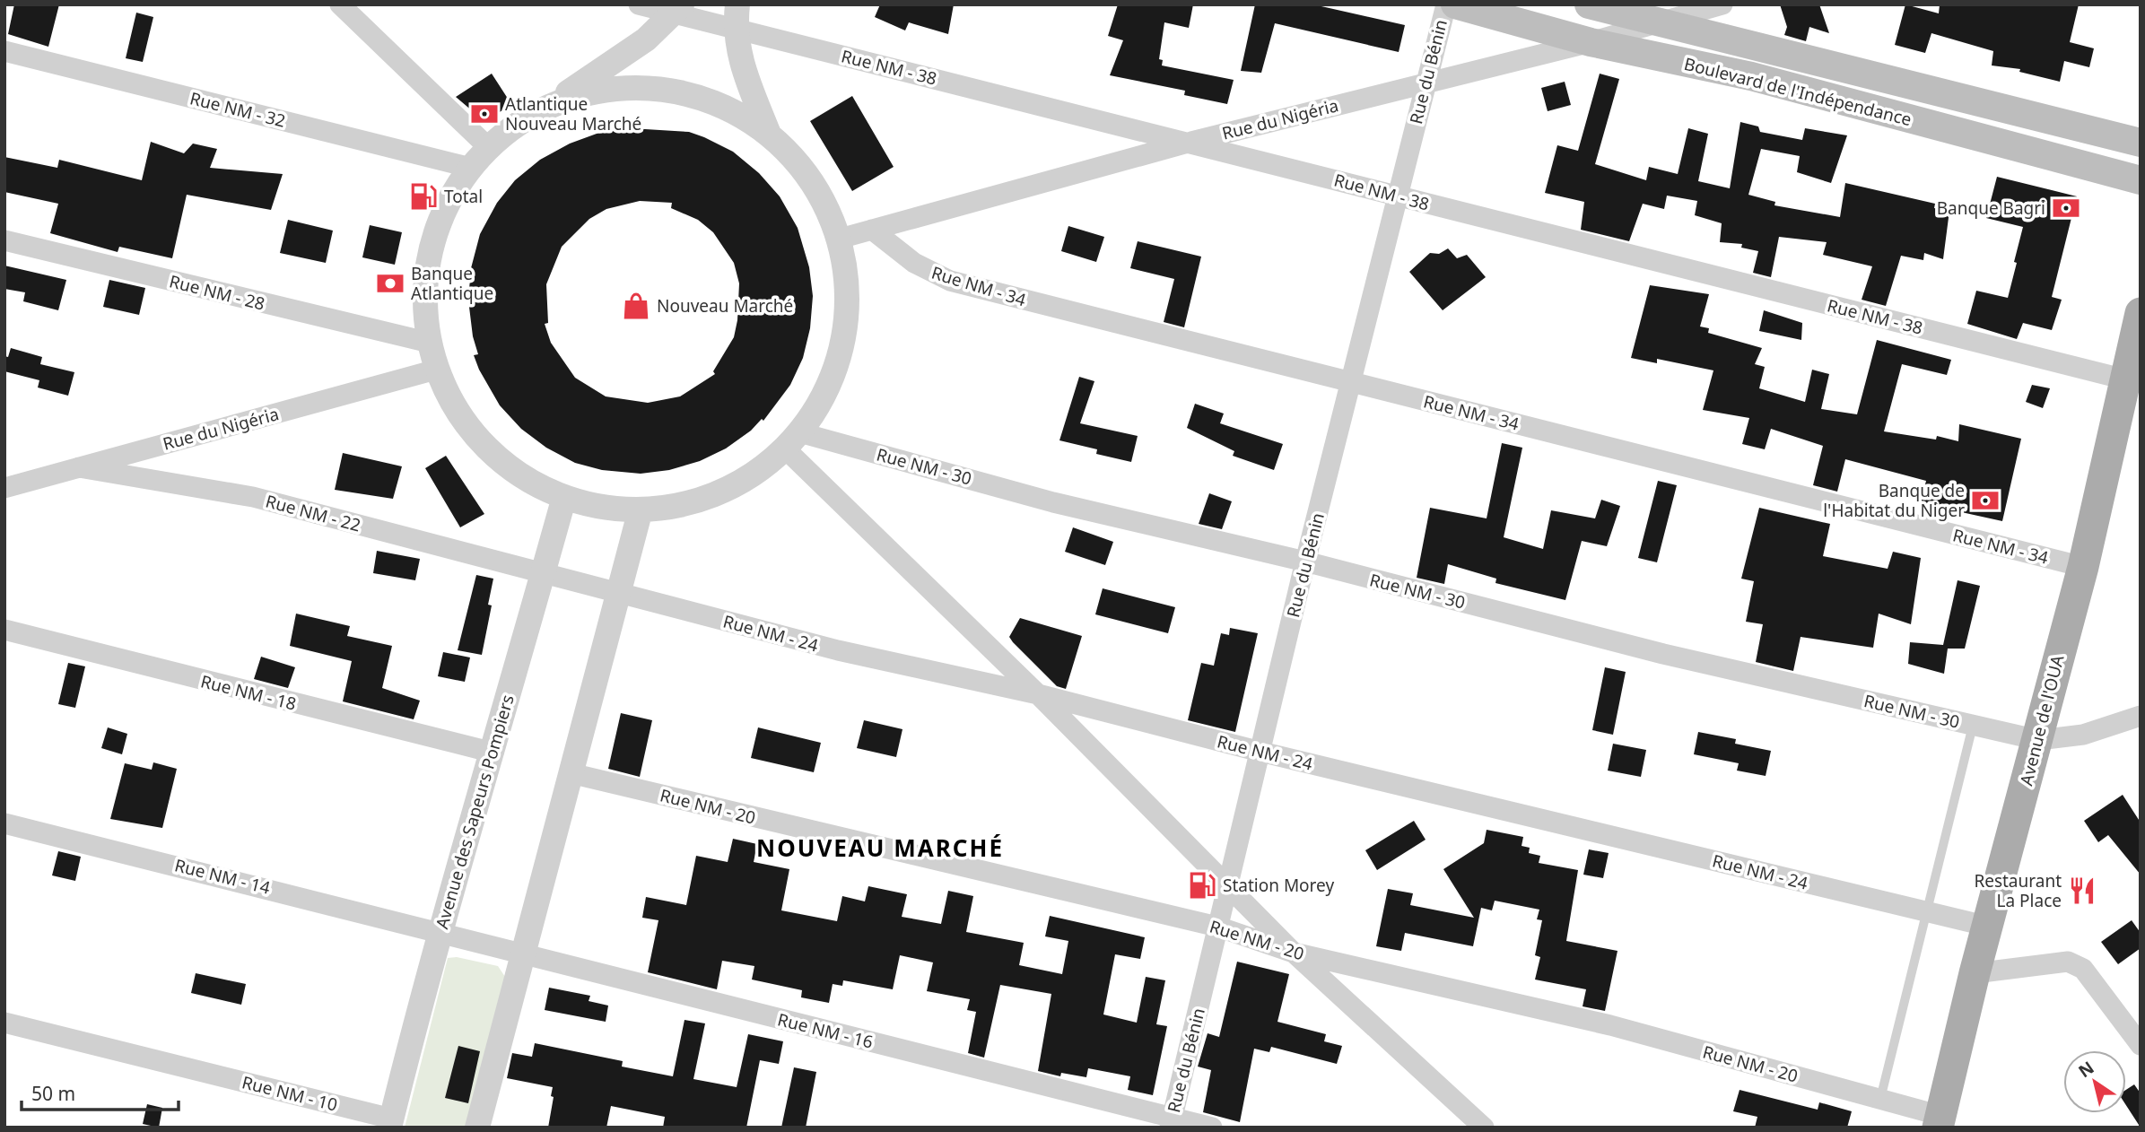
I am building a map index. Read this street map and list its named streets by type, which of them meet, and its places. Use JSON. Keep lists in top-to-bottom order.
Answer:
{
  "streets": {
    "main road": ["Boulevard de l'Indépendance", "Avenue de l'OUA"],
    "street": [
      "Rue NM - 38",
      "Rue du Bénin",
      "Rue NM - 32",
      "Rue du Nigéria",
      "Rue NM - 34",
      "Rue NM - 28",
      "Rue NM - 30",
      "Rue NM - 22",
      "Rue NM - 24",
      "Rue NM - 18",
      "Rue NM - 20",
      "Avenue des Sapeurs Pompiers",
      "Rue NM - 14",
      "Rue NM - 16",
      "Rue NM - 10"
    ]
  },
  "crossings": [
    ["Rue NM - 38", "Rue du Bénin"],
    ["Rue NM - 38", "Rue du Nigéria"],
    ["Rue NM - 38", "Avenue de l'OUA"],
    ["Rue du Bénin", "Rue du Nigéria"],
    ["Rue du Bénin", "Rue NM - 34"],
    ["Rue du Bénin", "Rue NM - 30"],
    ["Rue du Bénin", "Rue NM - 24"],
    ["Rue du Bénin", "Rue NM - 20"],
    ["Rue du Bénin", "Rue NM - 16"],
    ["Boulevard de l'Indépendance", "Rue du Nigéria"],
    ["Rue du Nigéria", "Rue NM - 34"],
    ["Rue du Nigéria", "Rue NM - 22"],
    ["Rue NM - 34", "Avenue de l'OUA"],
    ["Rue NM - 30", "Avenue de l'OUA"],
    ["Rue NM - 22", "Rue NM - 24"],
    ["Rue NM - 22", "Avenue des Sapeurs Pompiers"],
    ["Rue NM - 24", "Avenue de l'OUA"],
    ["Rue NM - 24", "Avenue des Sapeurs Pompiers"],
    ["Rue NM - 18", "Avenue des Sapeurs Pompiers"],
    ["Avenue de l'OUA", "Rue NM - 20"],
    ["Avenue des Sapeurs Pompiers", "Rue NM - 14"],
    ["Avenue des Sapeurs Pompiers", "Rue NM - 16"],
    ["Avenue des Sapeurs Pompiers", "Rue NM - 10"],
    ["Rue NM - 14", "Rue NM - 16"]
  ],
  "districts": ["NOUVEAU MARCHÉ"],
  "places": {
    "bank": [
      "Atlantique Nouveau Marché",
      "Banque Bagri",
      "Banque Atlantique",
      "Banque de l'Habitat du Niger"
    ],
    "fuel station": ["Total", "Station Morey"],
    "shop": ["Nouveau Marché"],
    "restaurant": ["Restaurant La Place"]
  },
  "scale_bar": "50 m",
  "north": "top left"
}
